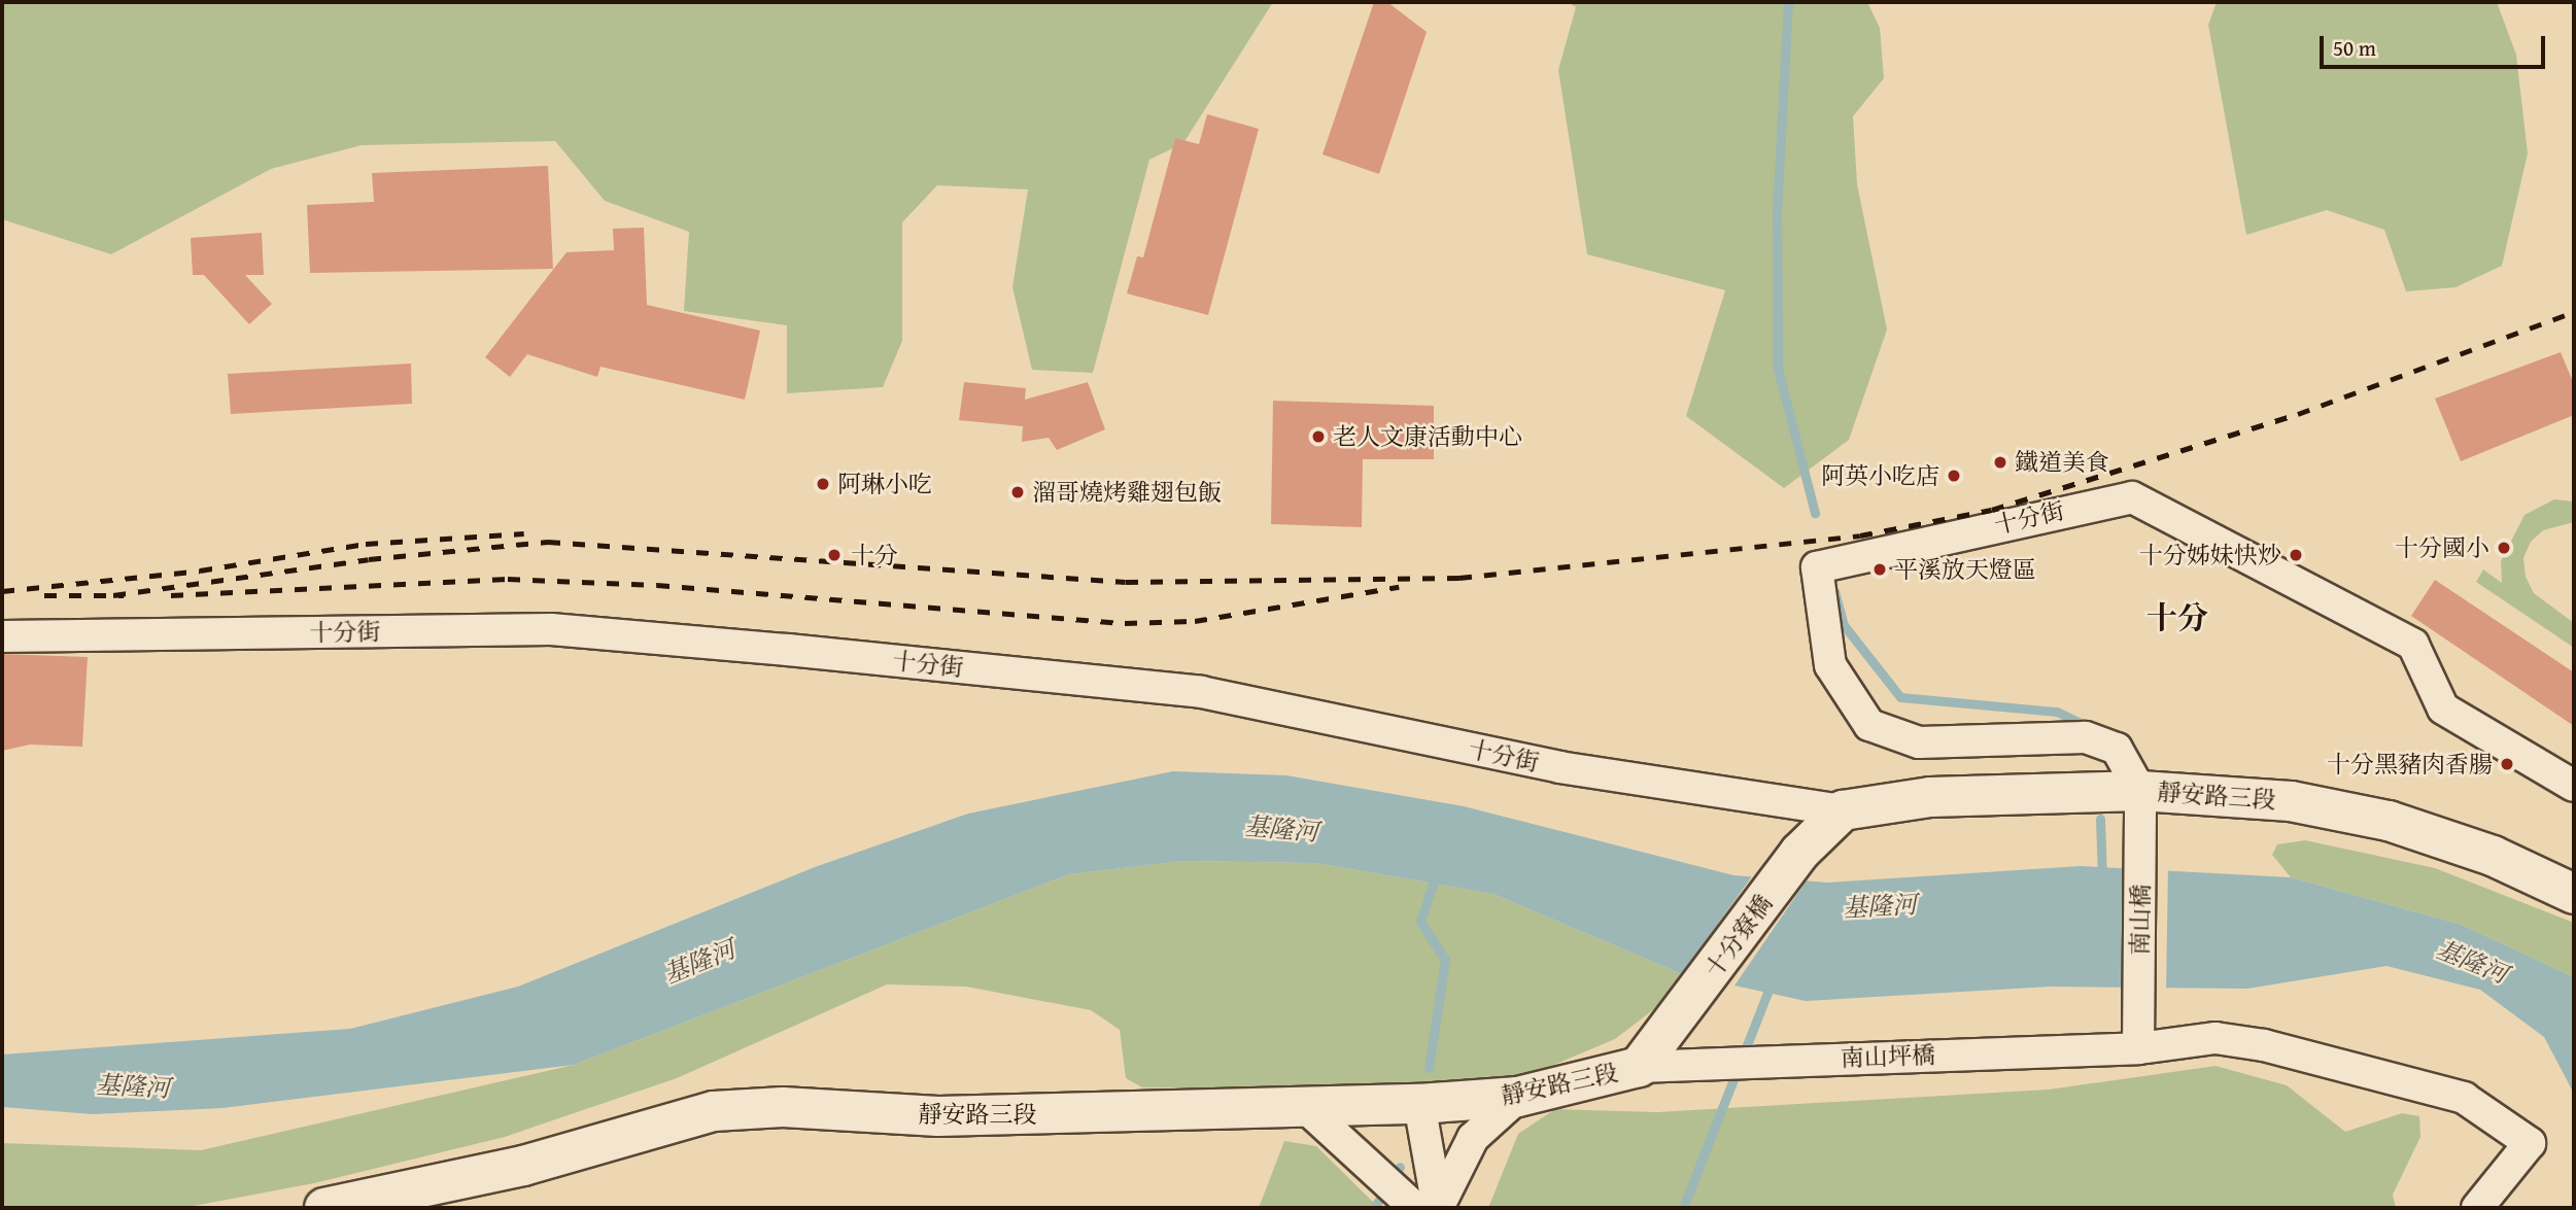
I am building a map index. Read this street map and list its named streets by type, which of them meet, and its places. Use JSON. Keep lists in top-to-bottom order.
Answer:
{
  "streets": {
    "main road": ["靜安路三段", "十分寮橋"],
    "street": ["十分街", "南山橋", "南山坪橋"]
  },
  "crossings": [
    ["十分街", "靜安路三段"],
    ["十分街", "南山橋"],
    ["十分街", "十分寮橋"],
    ["靜安路三段", "南山橋"],
    ["靜安路三段", "十分寮橋"],
    ["靜安路三段", "南山坪橋"],
    ["南山橋", "南山坪橋"],
    ["十分寮橋", "南山坪橋"]
  ],
  "districts": ["十分"],
  "water": ["基隆河"],
  "places": [
    "老人文康活動中心",
    "鐵道美食",
    "阿英小吃店",
    "阿琳小吃",
    "溜哥燒烤雞翅包飯",
    "十分國小",
    "十分",
    "十分姊妹快炒",
    "平溪放天燈區",
    "十分黑豬肉香腸"
  ],
  "scale_bar": "50 m"
}
